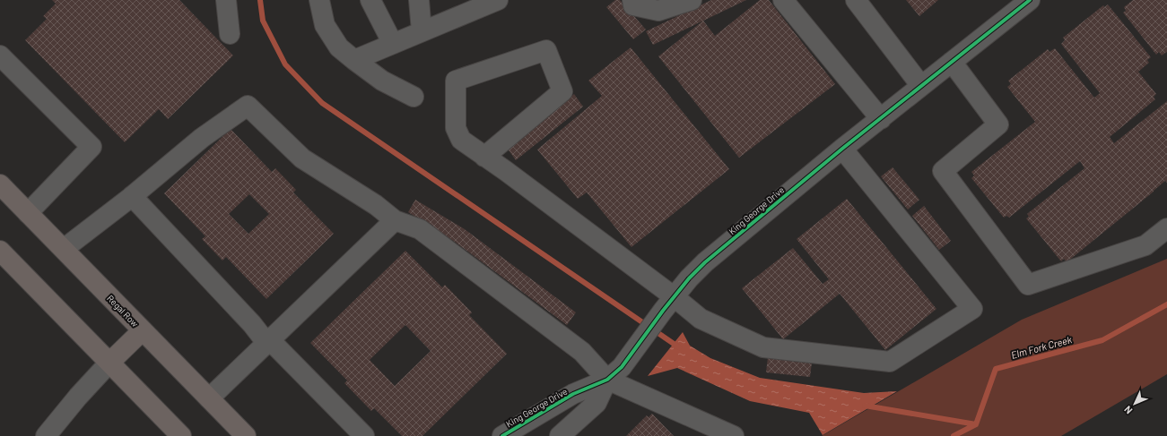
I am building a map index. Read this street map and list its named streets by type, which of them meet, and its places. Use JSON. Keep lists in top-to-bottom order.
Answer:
{
  "streets": {
    "main road": ["Regal Row"],
    "street": ["King George Drive"]
  },
  "water": ["Elm Fork Creek"],
  "north": "bottom left"
}
